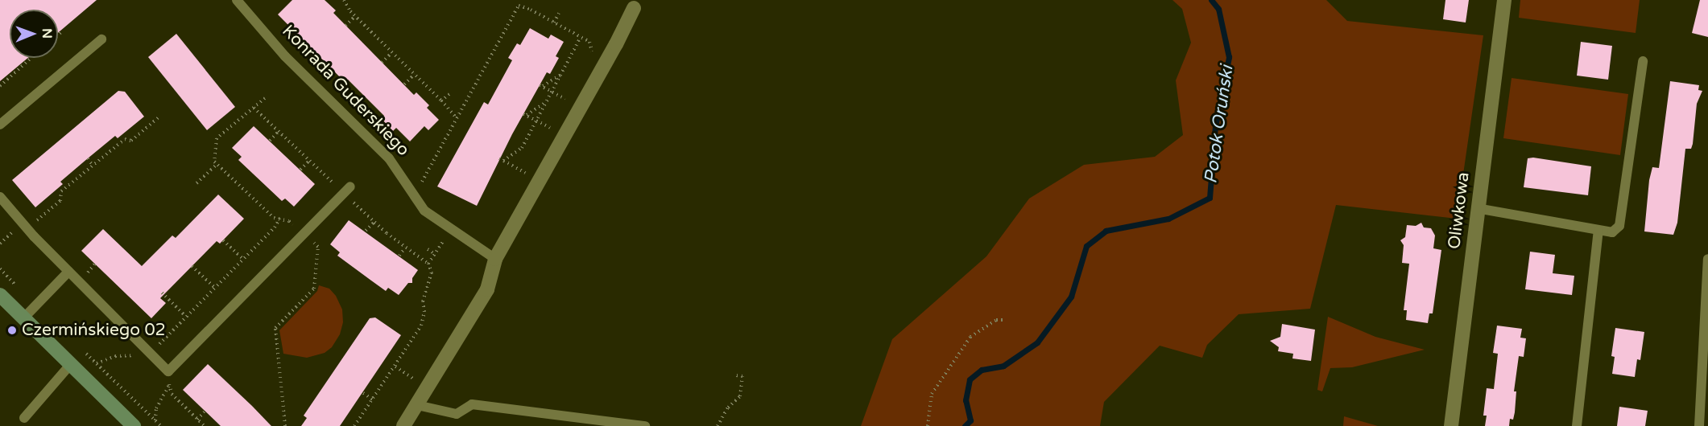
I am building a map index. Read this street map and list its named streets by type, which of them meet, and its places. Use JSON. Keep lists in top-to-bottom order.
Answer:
{
  "streets": {
    "street": ["Oliwkowa"],
    "lane": ["Konrada Guderskiego"]
  },
  "water": ["Potok Oruński"],
  "places": ["Czermińskiego 02"],
  "north": "right"
}
